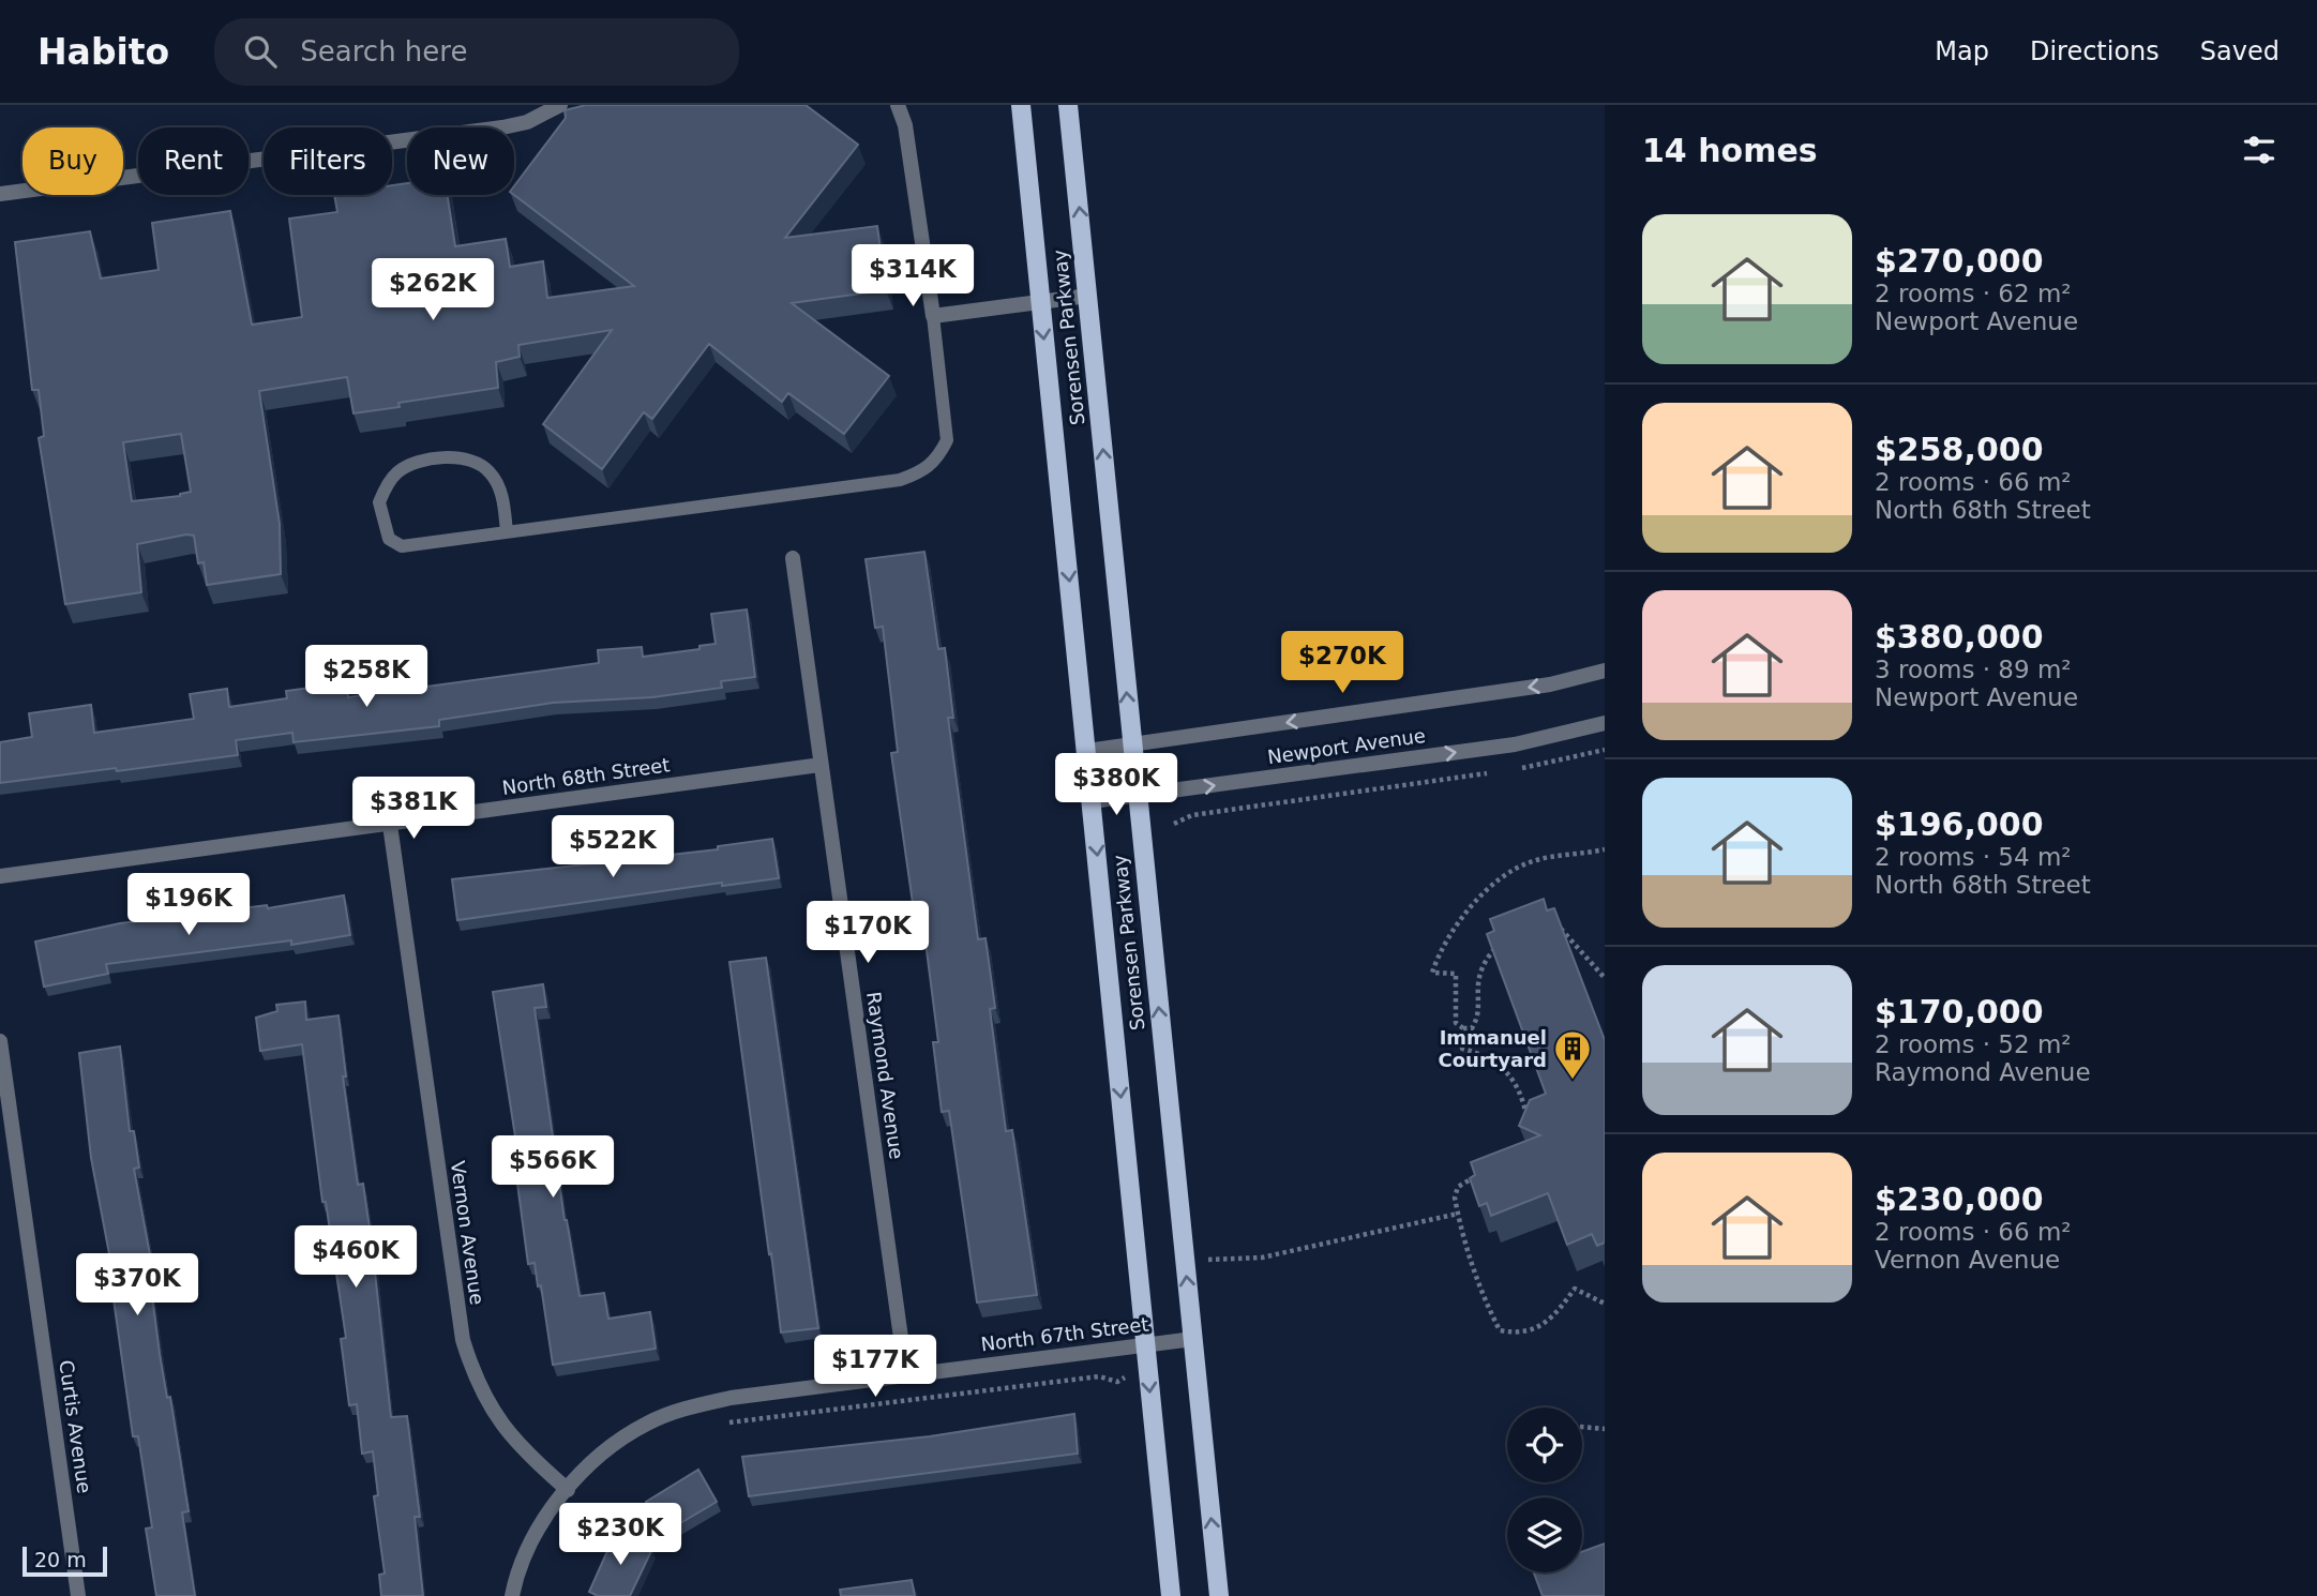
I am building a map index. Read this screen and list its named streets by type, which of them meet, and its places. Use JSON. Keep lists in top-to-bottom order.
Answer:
{
  "streets": {
    "main road": ["Sorensen Parkway"],
    "street": [
      "Newport Avenue",
      "North 68th Street",
      "Raymond Avenue",
      "Vernon Avenue",
      "North 67th Street",
      "Curtis Avenue"
    ]
  },
  "crossings": [
    ["Sorensen Parkway", "Newport Avenue"],
    ["Sorensen Parkway", "North 67th Street"],
    ["North 68th Street", "Raymond Avenue"],
    ["North 68th Street", "Vernon Avenue"],
    ["Raymond Avenue", "North 67th Street"],
    ["Vernon Avenue", "North 67th Street"]
  ],
  "places": {
    "building": ["Immanuel Courtyard"]
  },
  "scale_bar": "20 m",
  "page": {
    "header": "Habito",
    "search": "Search here",
    "nav": ["Map", "Directions", "Saved"],
    "heading": "14 homes",
    "chip": [
      "Buy",
      "Rent",
      "Filters",
      "New"
    ],
    "list": [
      {
        "name": "$270,000",
        "note": "2 rooms · 62 m² · Newport Avenue"
      },
      {
        "name": "$258,000",
        "note": "2 rooms · 66 m² · North 68th Street"
      },
      {
        "name": "$380,000",
        "note": "3 rooms · 89 m² · Newport Avenue"
      },
      {
        "name": "$196,000",
        "note": "2 rooms · 54 m² · North 68th Street"
      },
      {
        "name": "$170,000",
        "note": "2 rooms · 52 m² · Raymond Avenue"
      },
      {
        "name": "$230,000",
        "note": "2 rooms · 66 m² · Vernon Avenue"
      }
    ],
    "price": [
      "$314K",
      "$262K",
      "$270K",
      "$258K",
      "$380K",
      "$381K",
      "$522K",
      "$196K",
      "$170K",
      "$566K",
      "$460K",
      "$370K",
      "$177K",
      "$230K"
    ],
    "scale": "20 m"
  }
}
